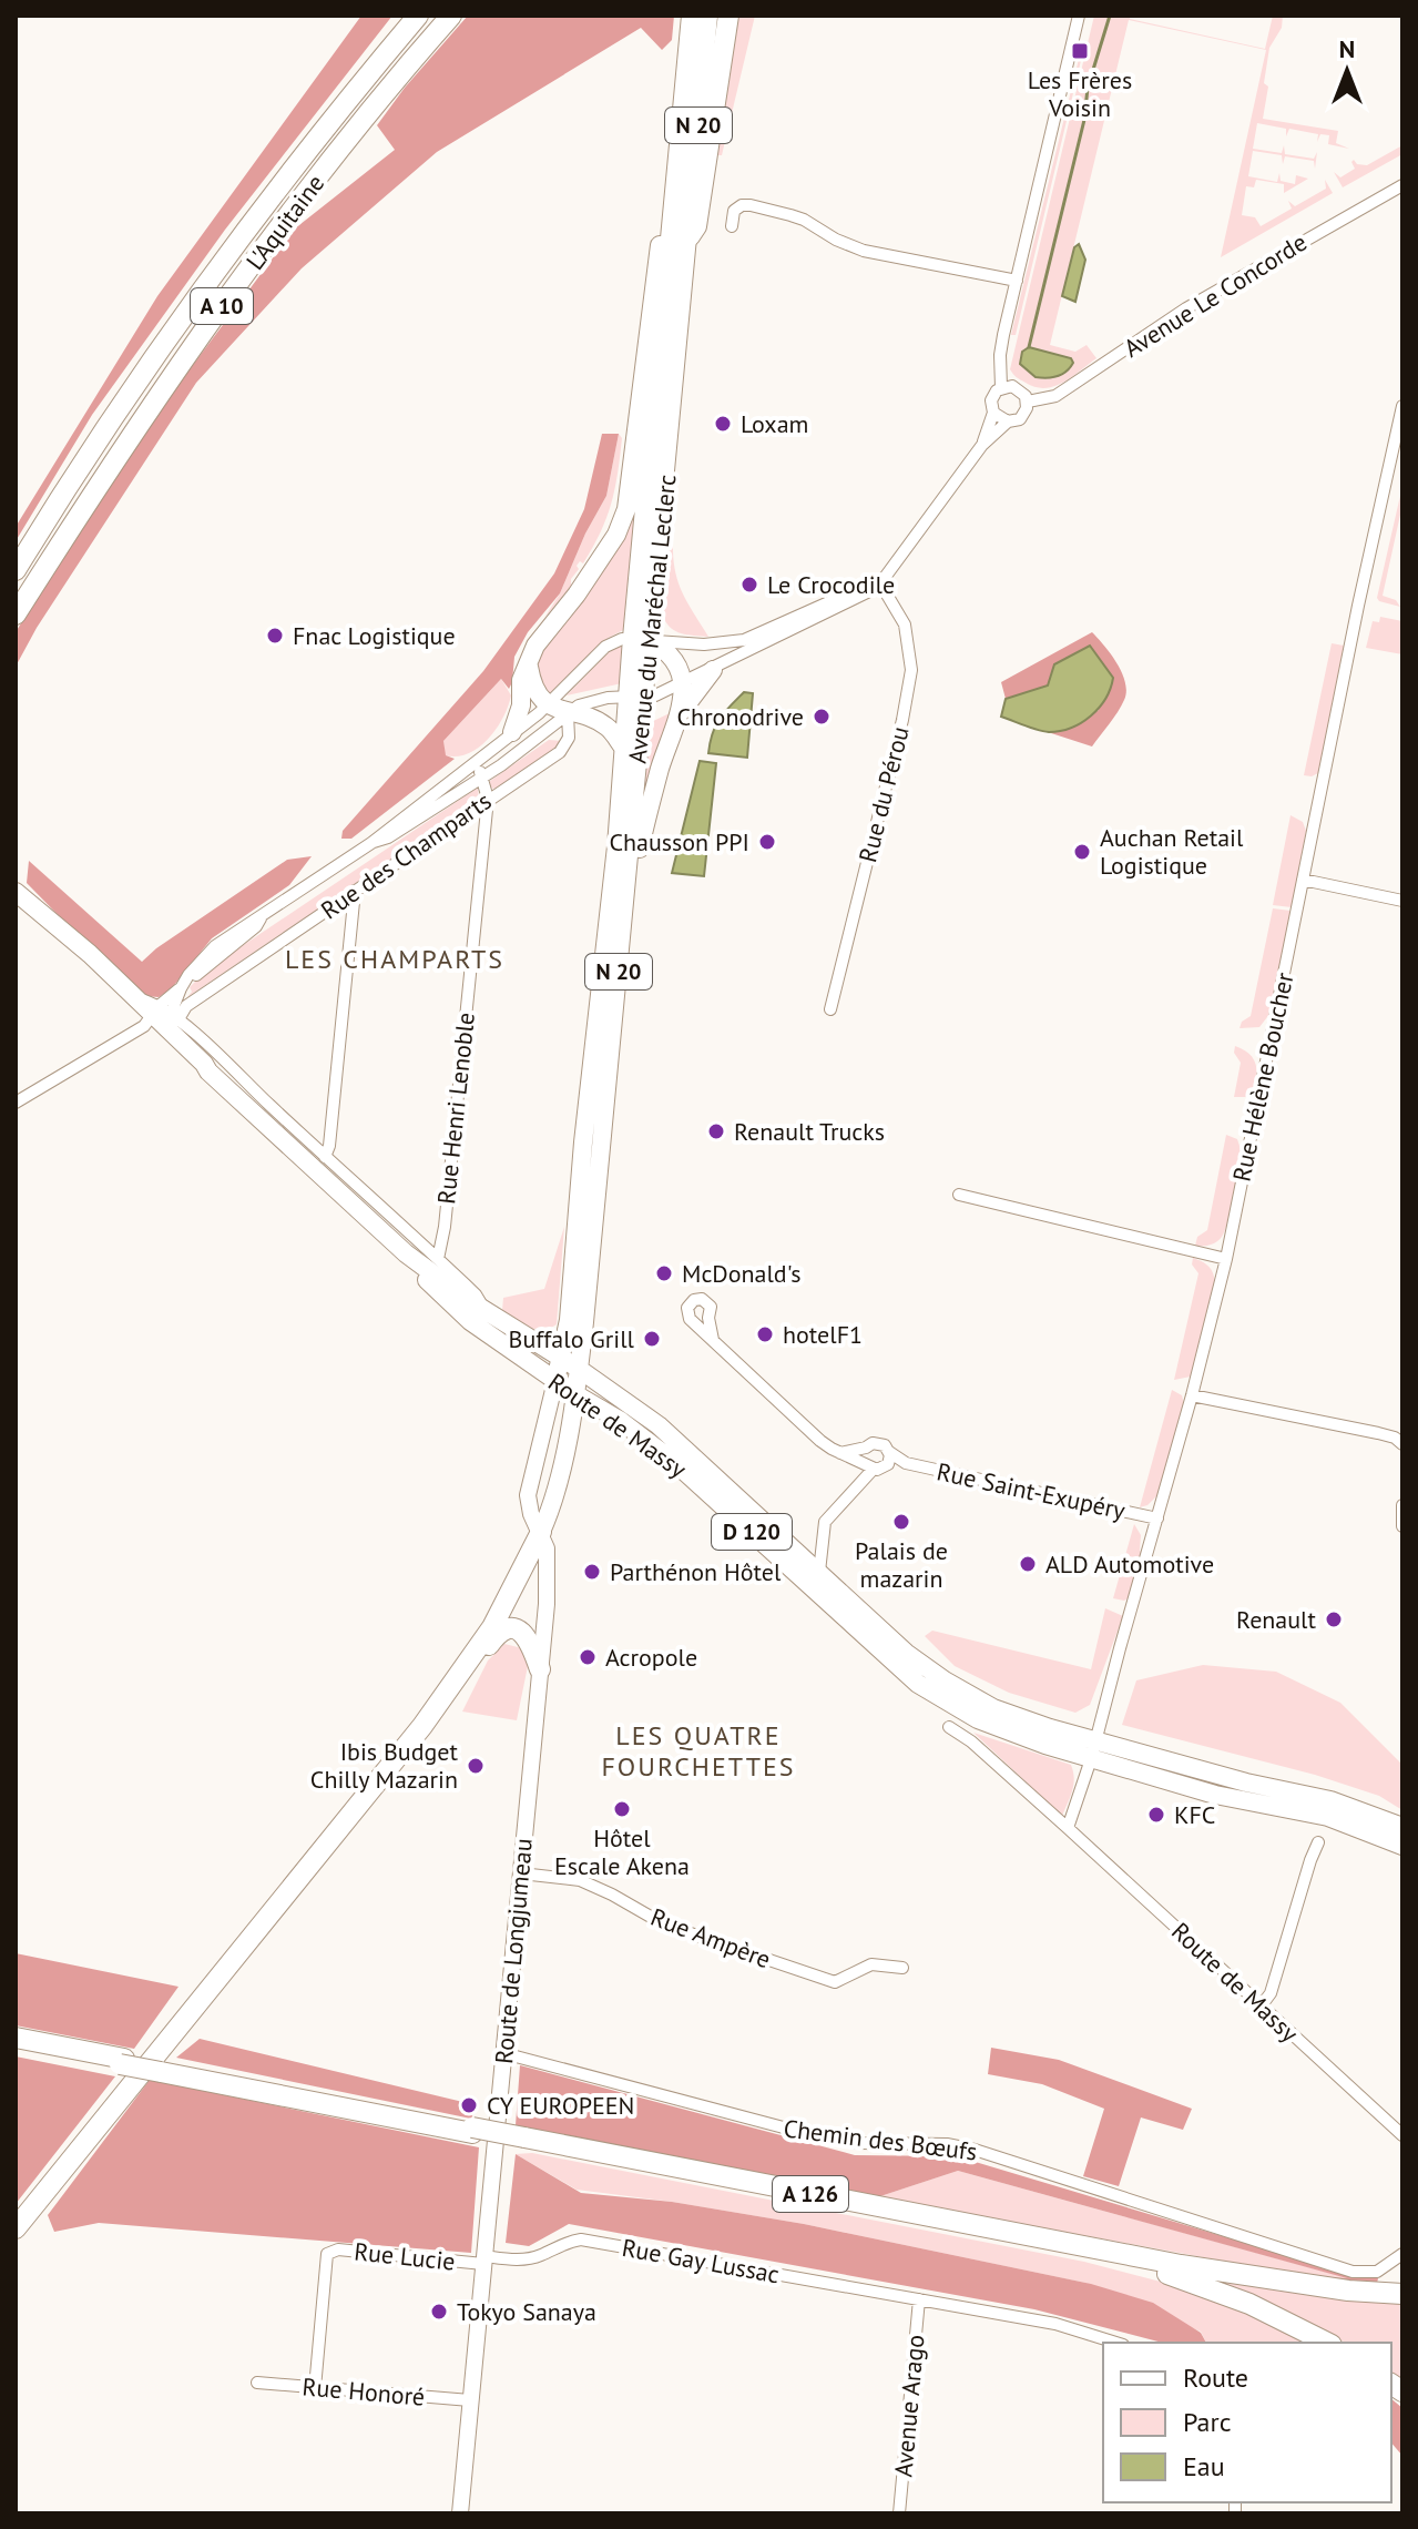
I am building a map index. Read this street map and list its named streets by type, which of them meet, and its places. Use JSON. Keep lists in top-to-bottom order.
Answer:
{
  "streets": {
    "highway": [
      "N 20",
      "L'Aquitaine",
      "A 10",
      "A 126"
    ],
    "main road": [
      "Avenue du Maréchal Leclerc",
      "Route de Massy",
      "D 120",
      "Route de Longjumeau"
    ],
    "street": [
      "Avenue Le Concorde",
      "Rue du Pérou",
      "Rue des Champarts",
      "Rue Hélène Boucher",
      "Rue Henri Lenoble",
      "Rue Saint-Exupéry",
      "Rue Ampère",
      "Chemin des Bœufs",
      "Rue Lucie",
      "Rue Gay Lussac",
      "Rue Honoré",
      "Avenue Arago"
    ]
  },
  "crossings": [
    ["N 20", "Avenue du Maréchal Leclerc"],
    ["N 20", "Route de Massy"],
    ["N 20", "Route de Longjumeau"],
    ["Avenue du Maréchal Leclerc", "Rue des Champarts"],
    ["Rue des Champarts", "Rue Henri Lenoble"],
    ["Rue des Champarts", "Route de Massy"],
    ["Rue des Champarts", "D 120"],
    ["Rue Hélène Boucher", "Route de Massy"],
    ["Rue Hélène Boucher", "Rue Saint-Exupéry"],
    ["Rue Henri Lenoble", "Route de Massy"],
    ["Route de Massy", "D 120"],
    ["Route de Massy", "Route de Longjumeau"],
    ["Rue Ampère", "Route de Longjumeau"],
    ["Route de Longjumeau", "Chemin des Bœufs"],
    ["Route de Longjumeau", "Rue Lucie"],
    ["Route de Longjumeau", "Rue Gay Lussac"],
    ["Route de Longjumeau", "Rue Honoré"],
    ["Rue Lucie", "Rue Gay Lussac"],
    ["Rue Lucie", "Rue Honoré"],
    ["Rue Gay Lussac", "Avenue Arago"]
  ],
  "districts": ["LES CHAMPARTS", "LES QUATRE FOURCHETTES"],
  "places": {
    "transit": ["Les Frères Voisin"],
    "other": [
      "Loxam",
      "Le Crocodile",
      "Fnac Logistique",
      "Chronodrive",
      "Chausson PPI",
      "Auchan Retail Logistique",
      "Renault Trucks",
      "McDonald's",
      "hotelF1",
      "Buffalo Grill",
      "Palais de mazarin",
      "ALD Automotive",
      "Parthénon Hôtel",
      "Renault",
      "Acropole",
      "Ibis Budget Chilly Mazarin",
      "Hôtel Escale Akena",
      "KFC",
      "CY EUROPEEN",
      "Tokyo Sanaya"
    ]
  },
  "legend": ["Route", "Parc", "Eau"],
  "north": "top"
}
